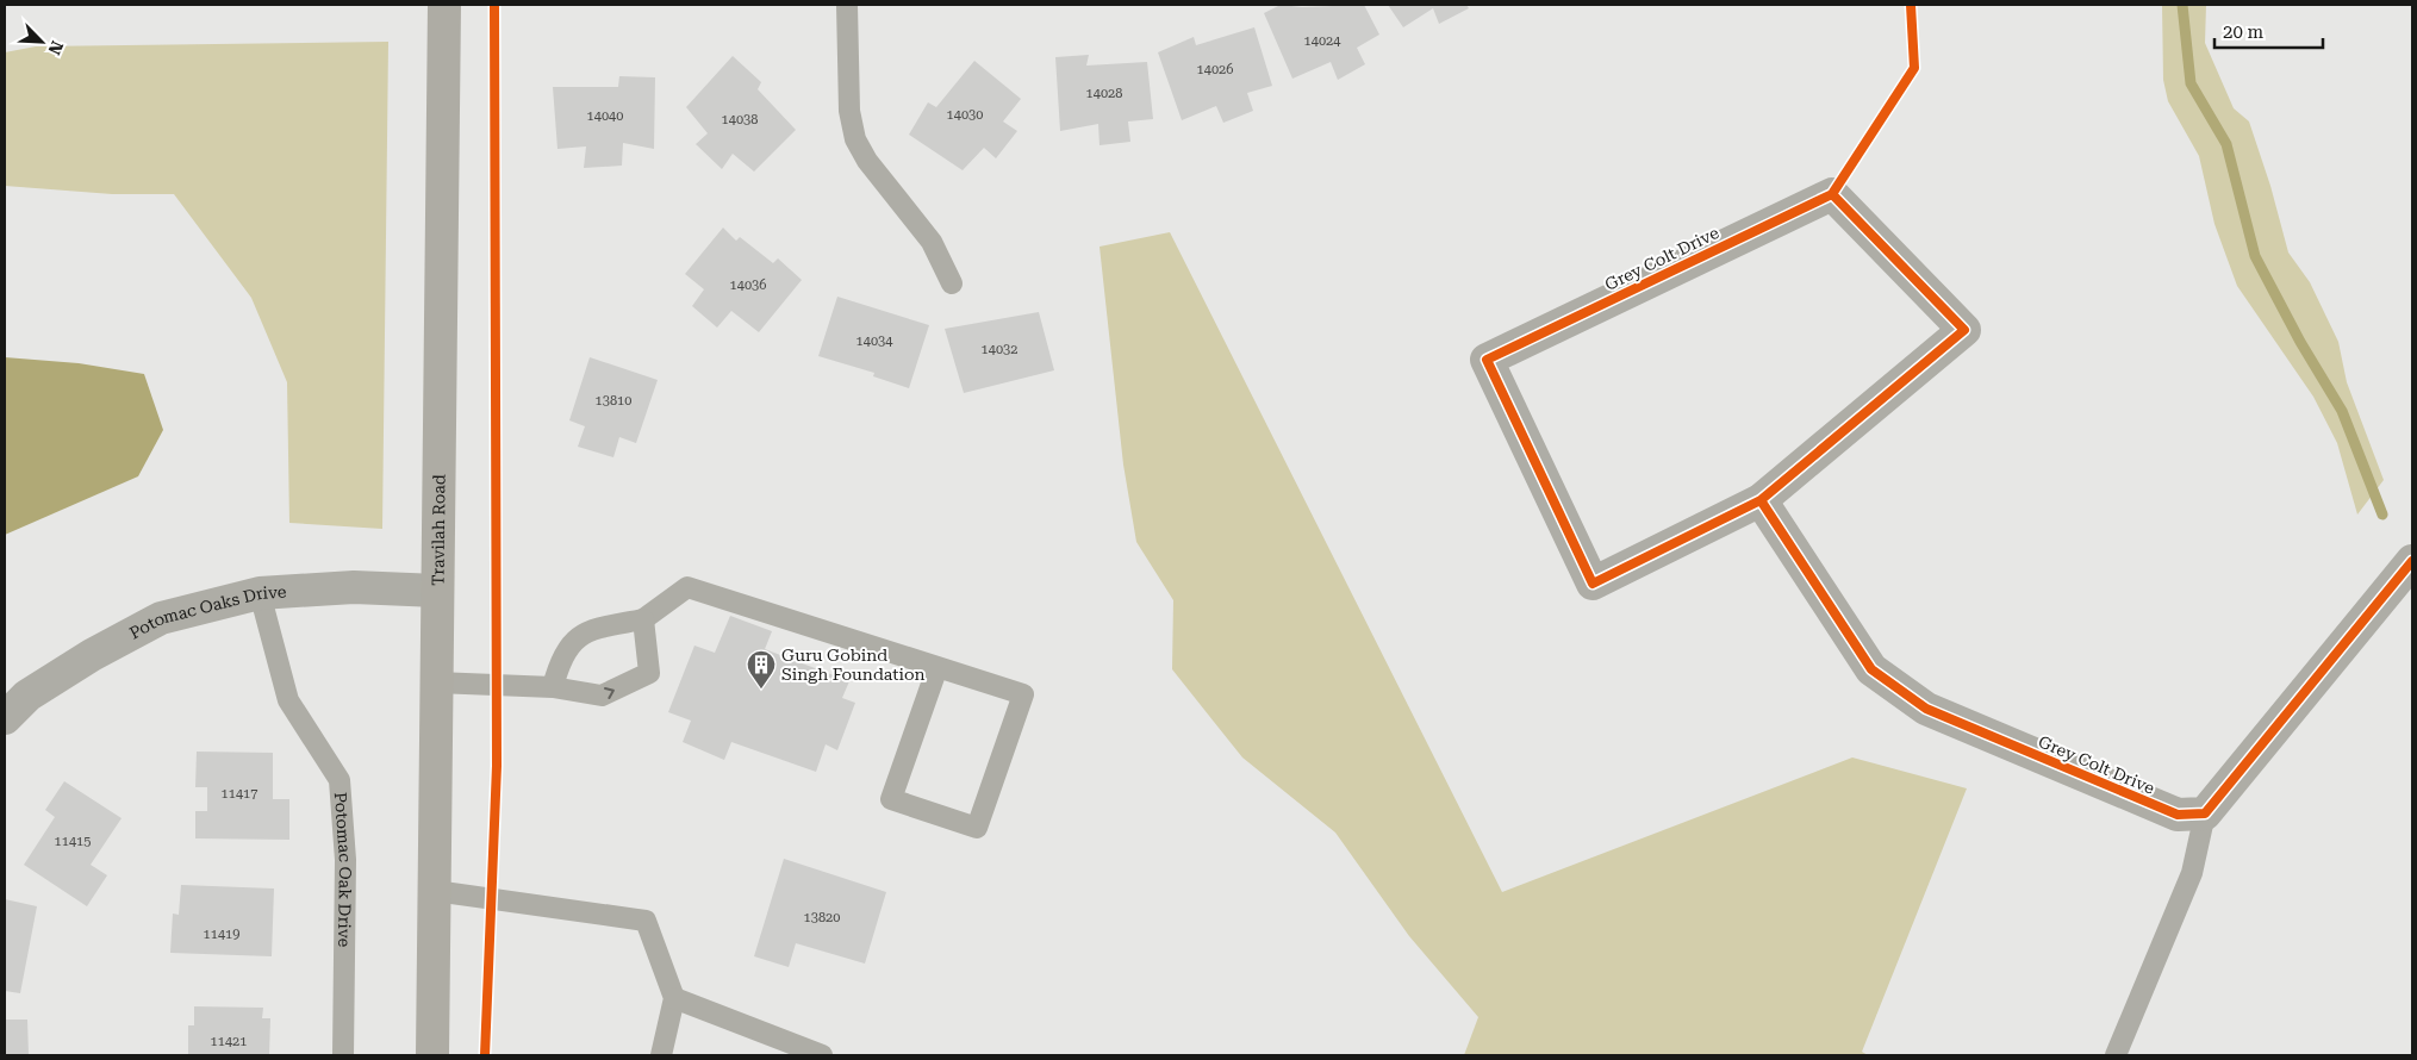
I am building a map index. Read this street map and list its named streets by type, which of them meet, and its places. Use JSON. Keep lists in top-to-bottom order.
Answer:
{
  "streets": {
    "main road": ["Travilah Road"],
    "street": ["Grey Colt Drive", "Potomac Oaks Drive"],
    "lane": ["Potomac Oak Drive"]
  },
  "crossings": [
    ["Travilah Road", "Potomac Oaks Drive"],
    ["Potomac Oaks Drive", "Potomac Oak Drive"]
  ],
  "places": {
    "building": ["Guru Gobind Singh Foundation"]
  },
  "house_numbers": [
    "14024",
    "14026",
    "14028",
    "14030",
    "14040",
    "14038",
    "14036",
    "14034",
    "14032",
    "13810",
    "11417",
    "11415",
    "13820",
    "11419",
    "11421"
  ],
  "scale_bar": "20 m",
  "north": "bottom right"
}
